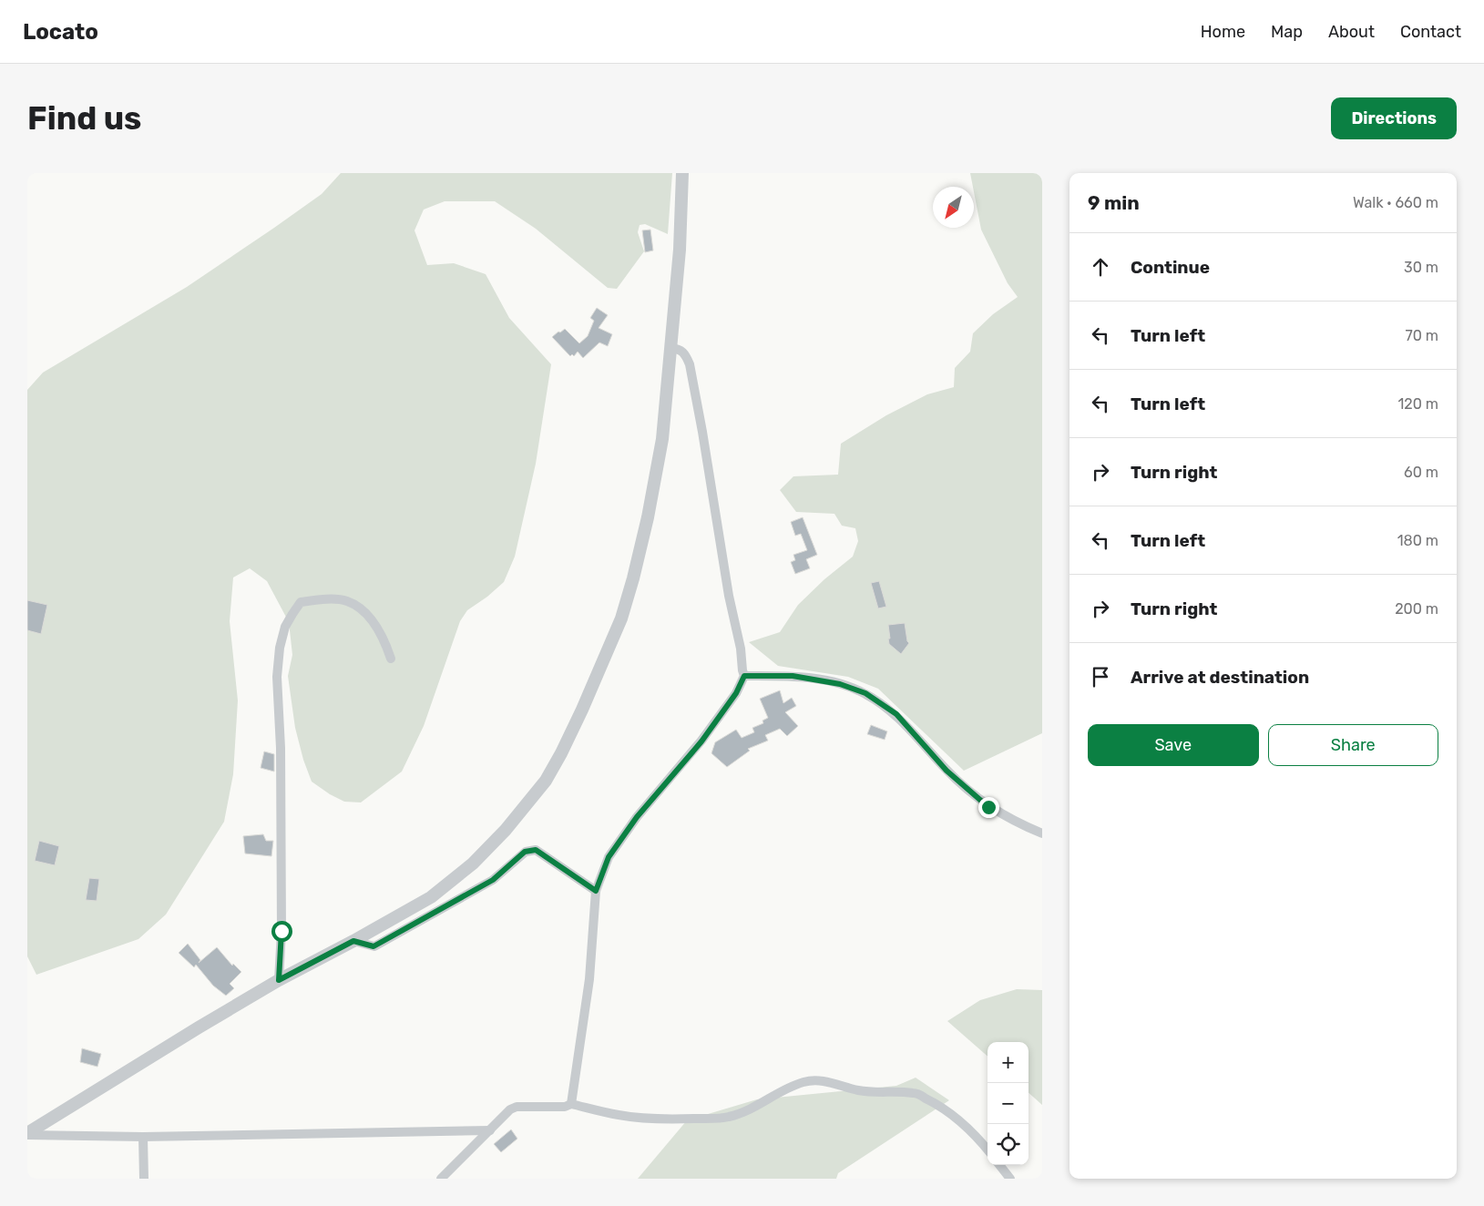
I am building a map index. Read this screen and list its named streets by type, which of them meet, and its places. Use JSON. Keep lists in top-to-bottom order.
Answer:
{
  "north": "bottom left",
  "page": {
    "header": "Locato",
    "nav": [
      "Home",
      "Map",
      "About",
      "Contact"
    ],
    "buttons": [
      "Directions",
      ["Save", "Share"]
    ],
    "title": "Find us",
    "heading": ["9 min", "Walk · 660 m"],
    "list": [
      ["Continue", "30 m"],
      ["Turn left", "70 m"],
      ["Turn left", "120 m"],
      ["Turn right", "60 m"],
      ["Turn left", "180 m"],
      ["Turn right", "200 m"],
      "Arrive at destination"
    ],
    "map_buttons": ["+", "−"]
  }
}
